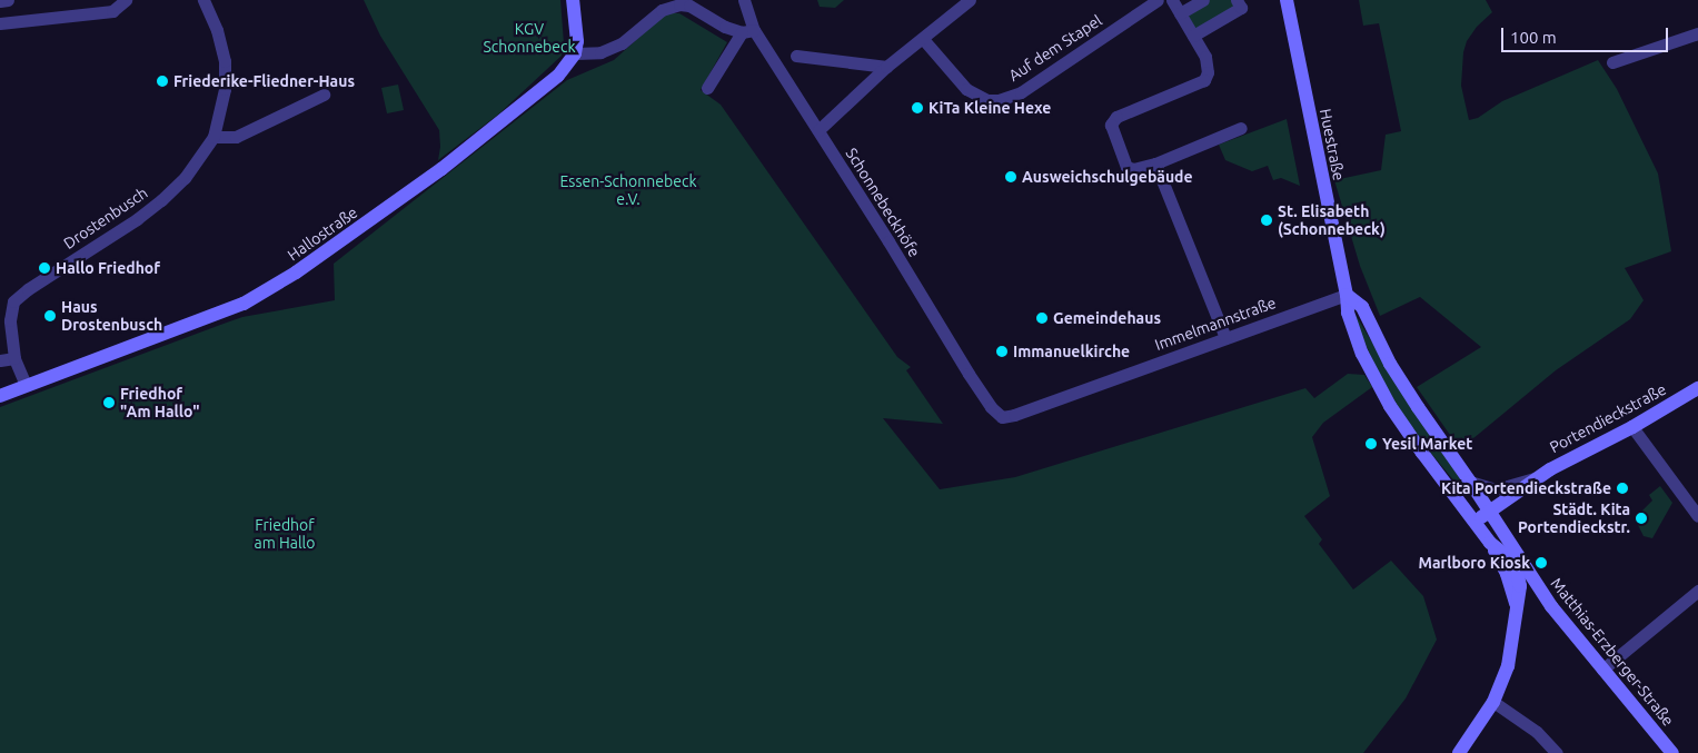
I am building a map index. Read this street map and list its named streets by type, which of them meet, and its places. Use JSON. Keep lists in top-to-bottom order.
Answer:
{
  "streets": {
    "street": [
      "Auf dem Stapel",
      "Huestraße",
      "Schonnebeckhöfe",
      "Drostenbusch",
      "Hallostraße",
      "Immelmannstraße",
      "Portendieckstraße",
      "Matthias-Erzberger-Straße"
    ]
  },
  "crossings": [
    ["Huestraße", "Immelmannstraße"],
    ["Huestraße", "Portendieckstraße"],
    ["Huestraße", "Matthias-Erzberger-Straße"],
    ["Schonnebeckhöfe", "Immelmannstraße"],
    ["Drostenbusch", "Hallostraße"],
    ["Portendieckstraße", "Matthias-Erzberger-Straße"]
  ],
  "parks": ["KGV Schonnebeck", "Essen-Schonnebeck e.V.", "Friedhof am Hallo"],
  "places": [
    "Friederike-Fliedner-Haus",
    "KiTa Kleine Hexe",
    "Ausweichschulgebäude",
    "St. Elisabeth (Schonnebeck)",
    "Hallo Friedhof",
    "Haus Drostenbusch",
    "Gemeindehaus",
    "Immanuelkirche",
    "Friedhof \"Am Hallo\"",
    "Yesil Market",
    "Kita Portendieckstraße",
    "Städt. Kita Portendieckstr.",
    "Marlboro Kiosk"
  ],
  "scale_bar": "100 m"
}
